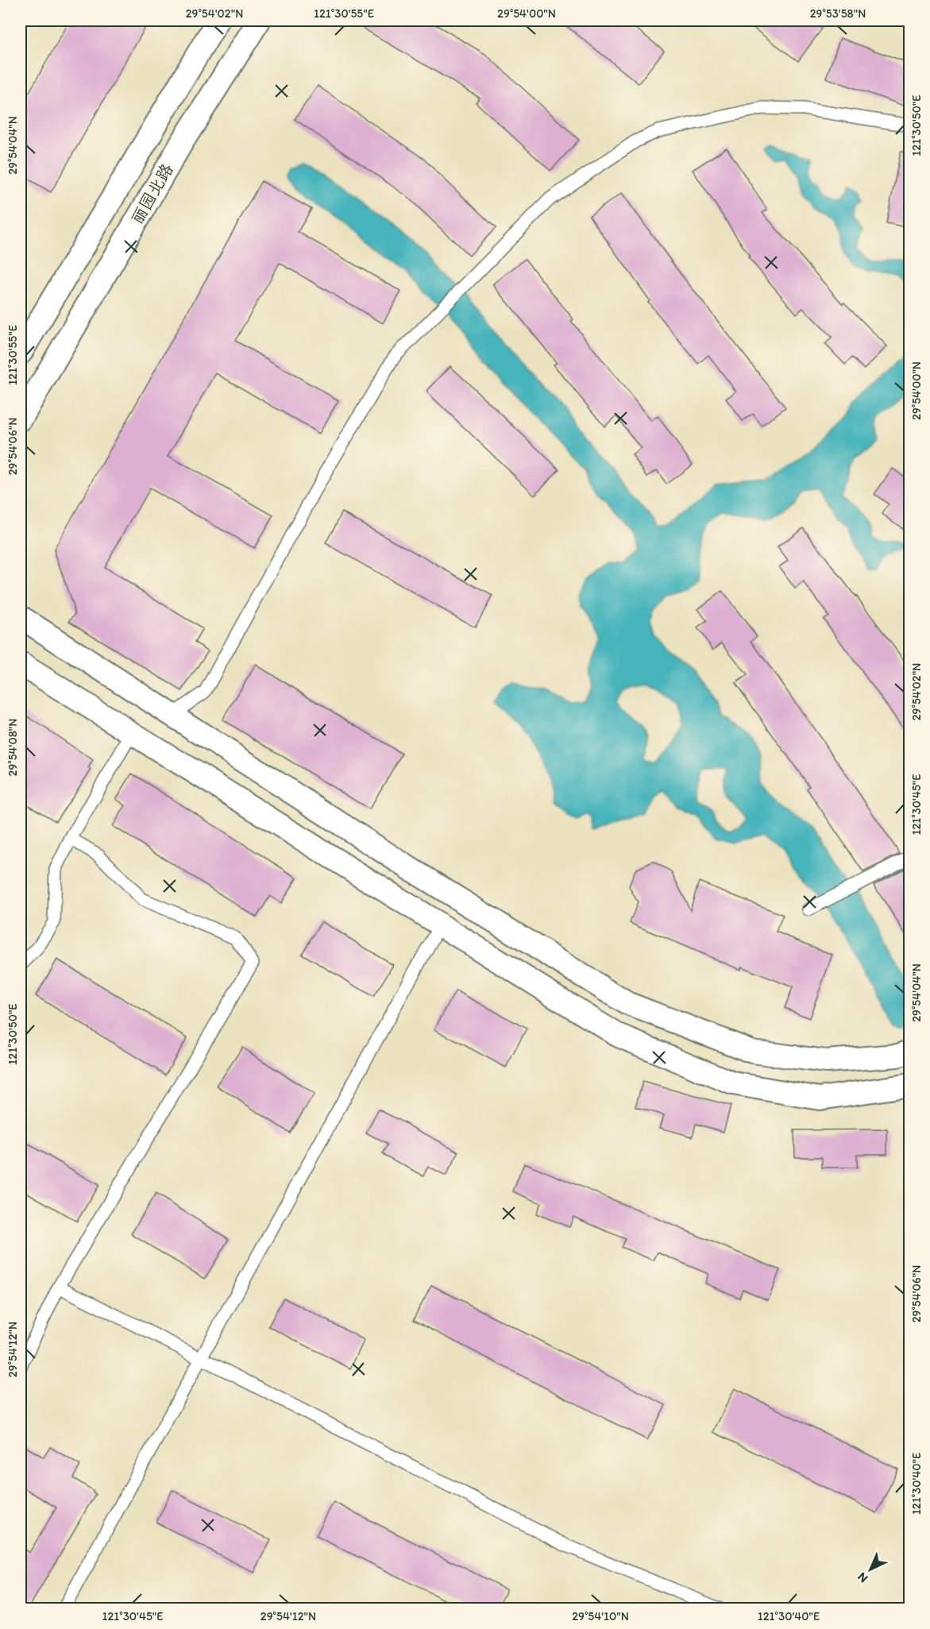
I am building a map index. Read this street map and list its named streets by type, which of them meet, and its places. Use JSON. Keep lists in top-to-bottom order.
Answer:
{
  "streets": {
    "street": ["丽园北路"]
  },
  "north": "bottom left",
  "coordinates": [
    "29°54'02\"N",
    "121°30'55\"E",
    "29°54'00\"N",
    "29°53'58\"N",
    "121°30'50\"E",
    "29°54'04\"N",
    "29°54'06\"N",
    "29°54'08\"N",
    "121°30'45\"E",
    "29°54'12\"N",
    "121°30'40\"E",
    "29°54'10\"N"
  ]
}
